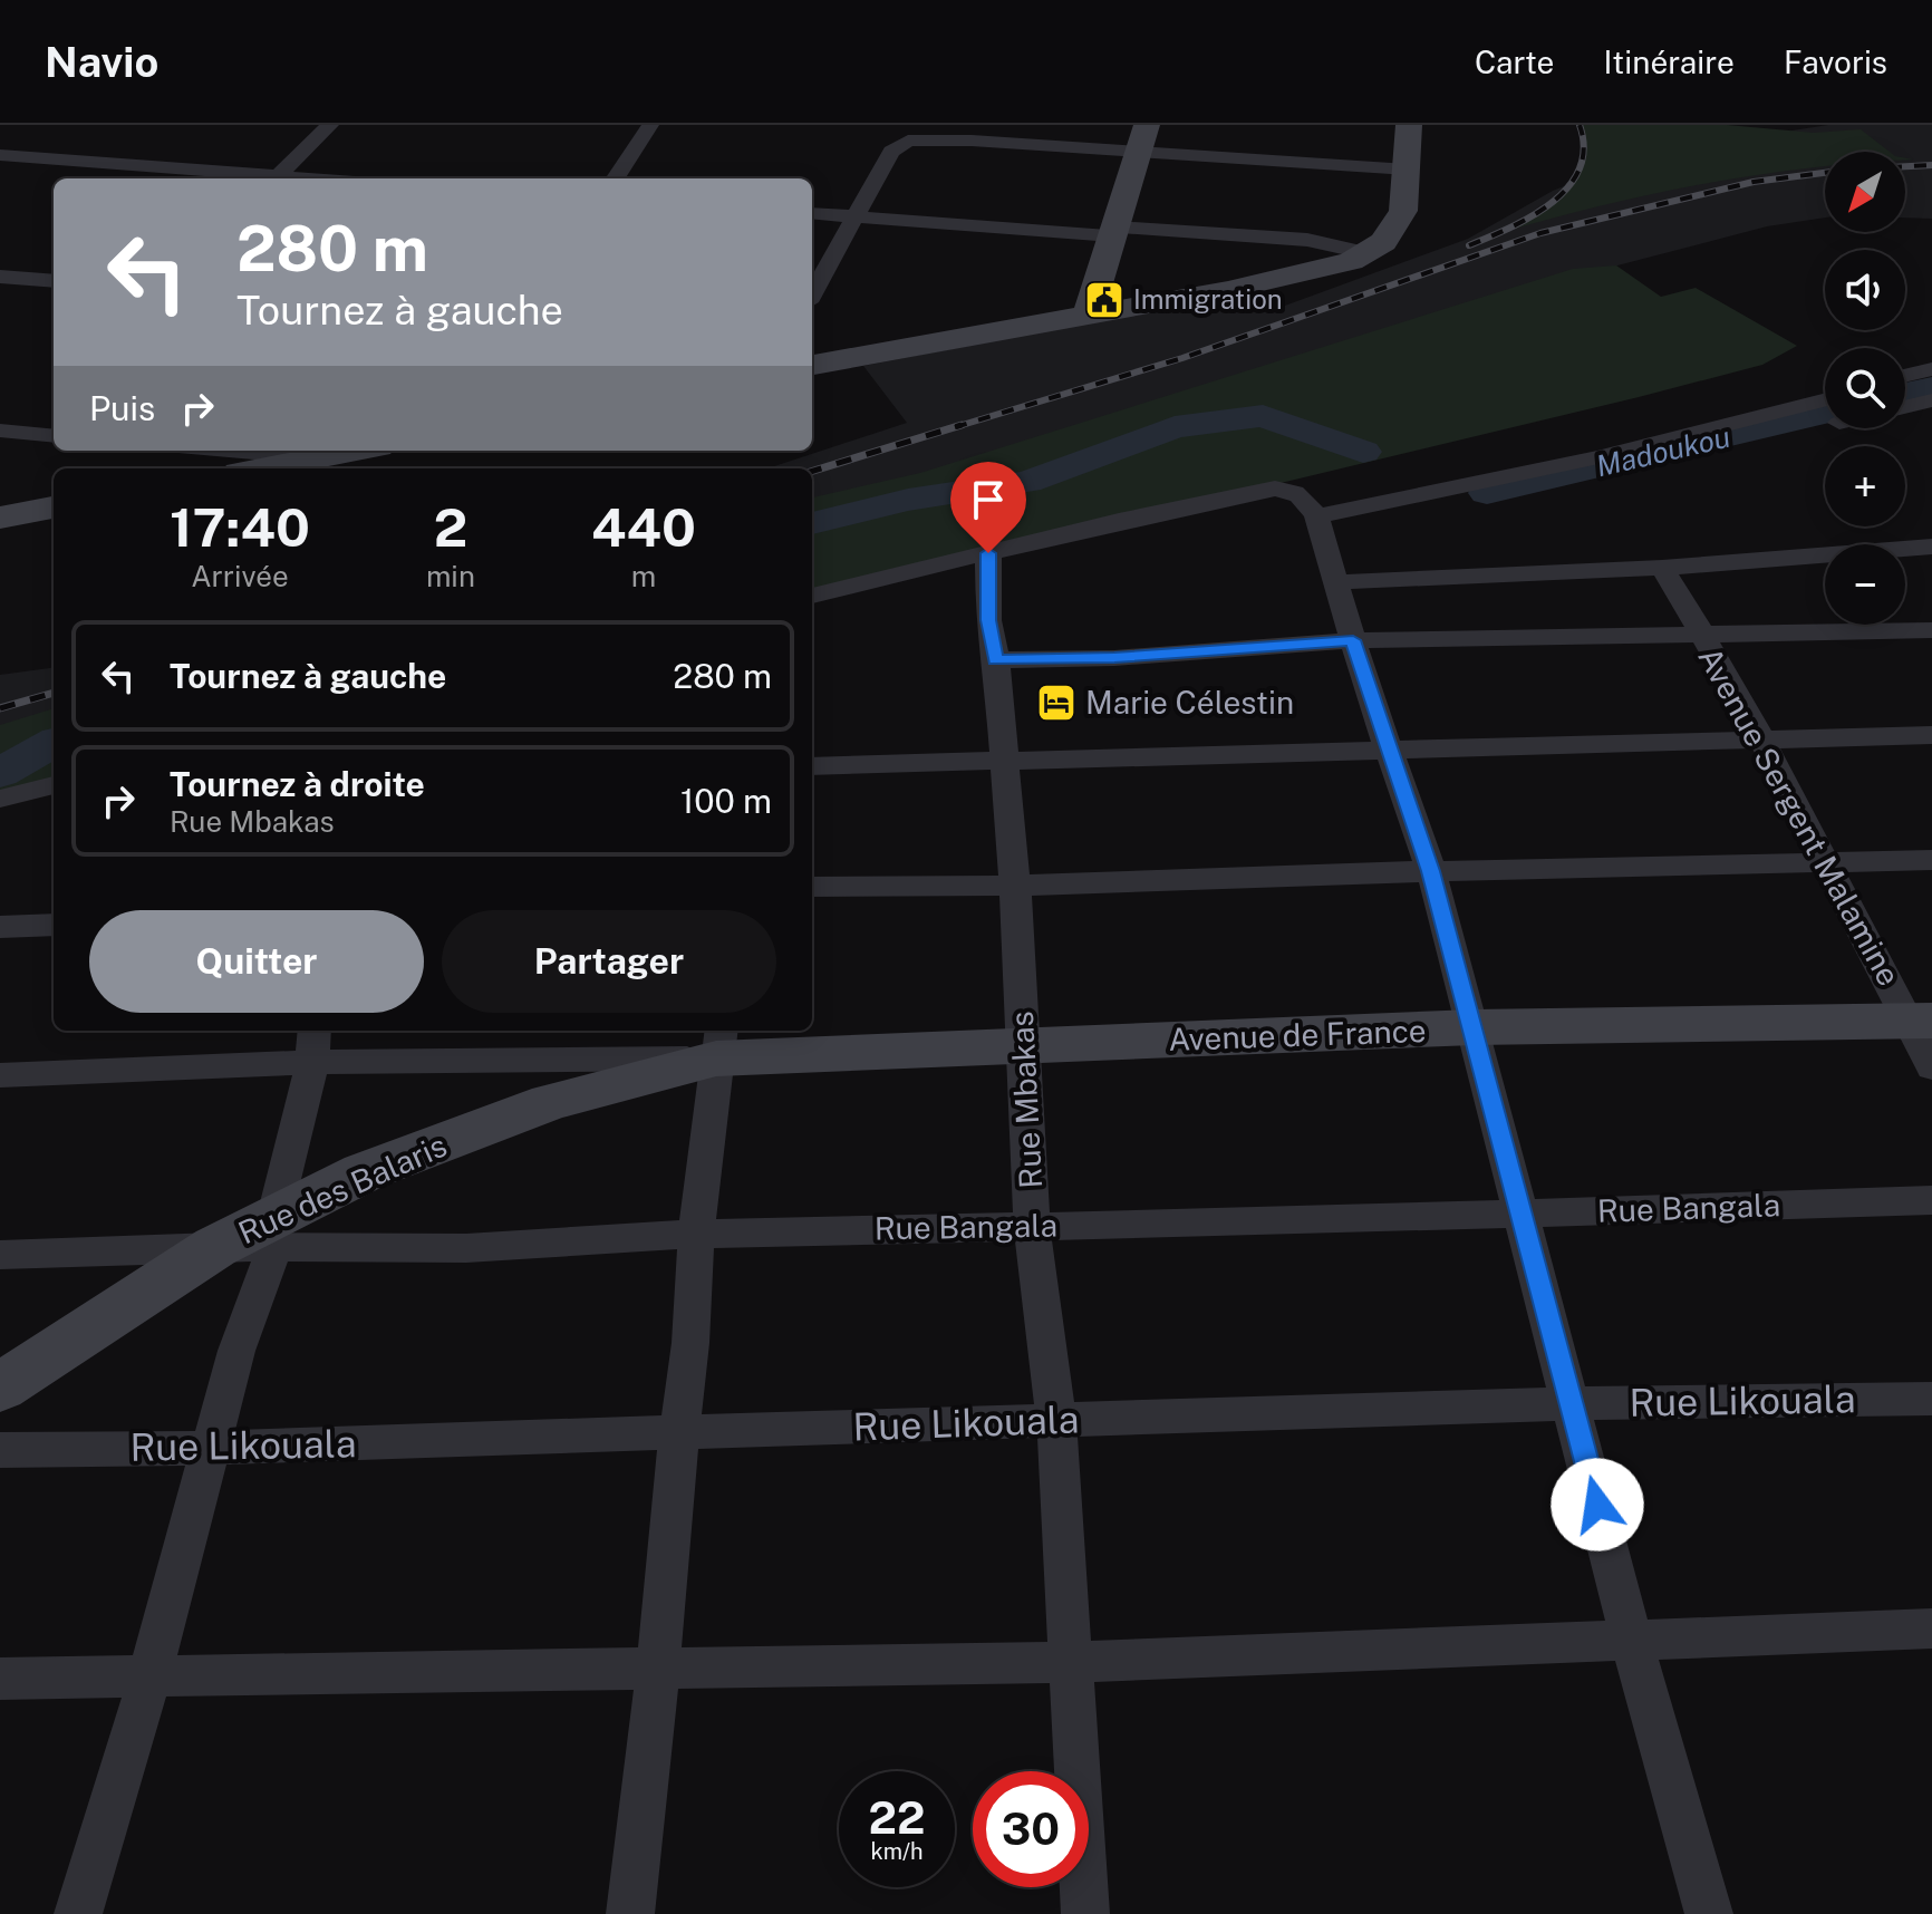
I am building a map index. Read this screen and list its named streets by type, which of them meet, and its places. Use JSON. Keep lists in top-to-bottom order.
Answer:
{
  "streets": {
    "street": [
      "Avenue Sergent Malamine",
      "Avenue de France",
      "Rue Mbakas",
      "Rue des Balaris",
      "Rue Bangala",
      "Rue Likouala"
    ]
  },
  "crossings": [
    ["Avenue Sergent Malamine", "Avenue de France"],
    ["Avenue de France", "Rue Mbakas"],
    ["Avenue de France", "Rue des Balaris"],
    ["Rue Mbakas", "Rue Bangala"],
    ["Rue Mbakas", "Rue Likouala"],
    ["Rue des Balaris", "Rue Bangala"]
  ],
  "water": ["Madoukou"],
  "places": {
    "public building": ["Immigration"],
    "hotel": ["Marie Célestin"]
  },
  "north": "bottom left",
  "page": {
    "header": "Navio",
    "nav": ["Carte", "Itinéraire", "Favoris"],
    "map_buttons": ["+", "−"],
    "turn": ["280 m", "Tournez à gauche"],
    "then": "Puis",
    "eta": [
      "17:40",
      "Arrivée",
      "2",
      "min",
      "440",
      "m"
    ],
    "list": [
      {
        "name": "Tournez à gauche",
        "value": "280 m"
      },
      {
        "name": "Tournez à droite",
        "note": "Rue Mbakas",
        "value": "100 m"
      }
    ],
    "buttons": ["Quitter", "Partager"],
    "speed": "22 km/h",
    "limit": "30"
  }
}
